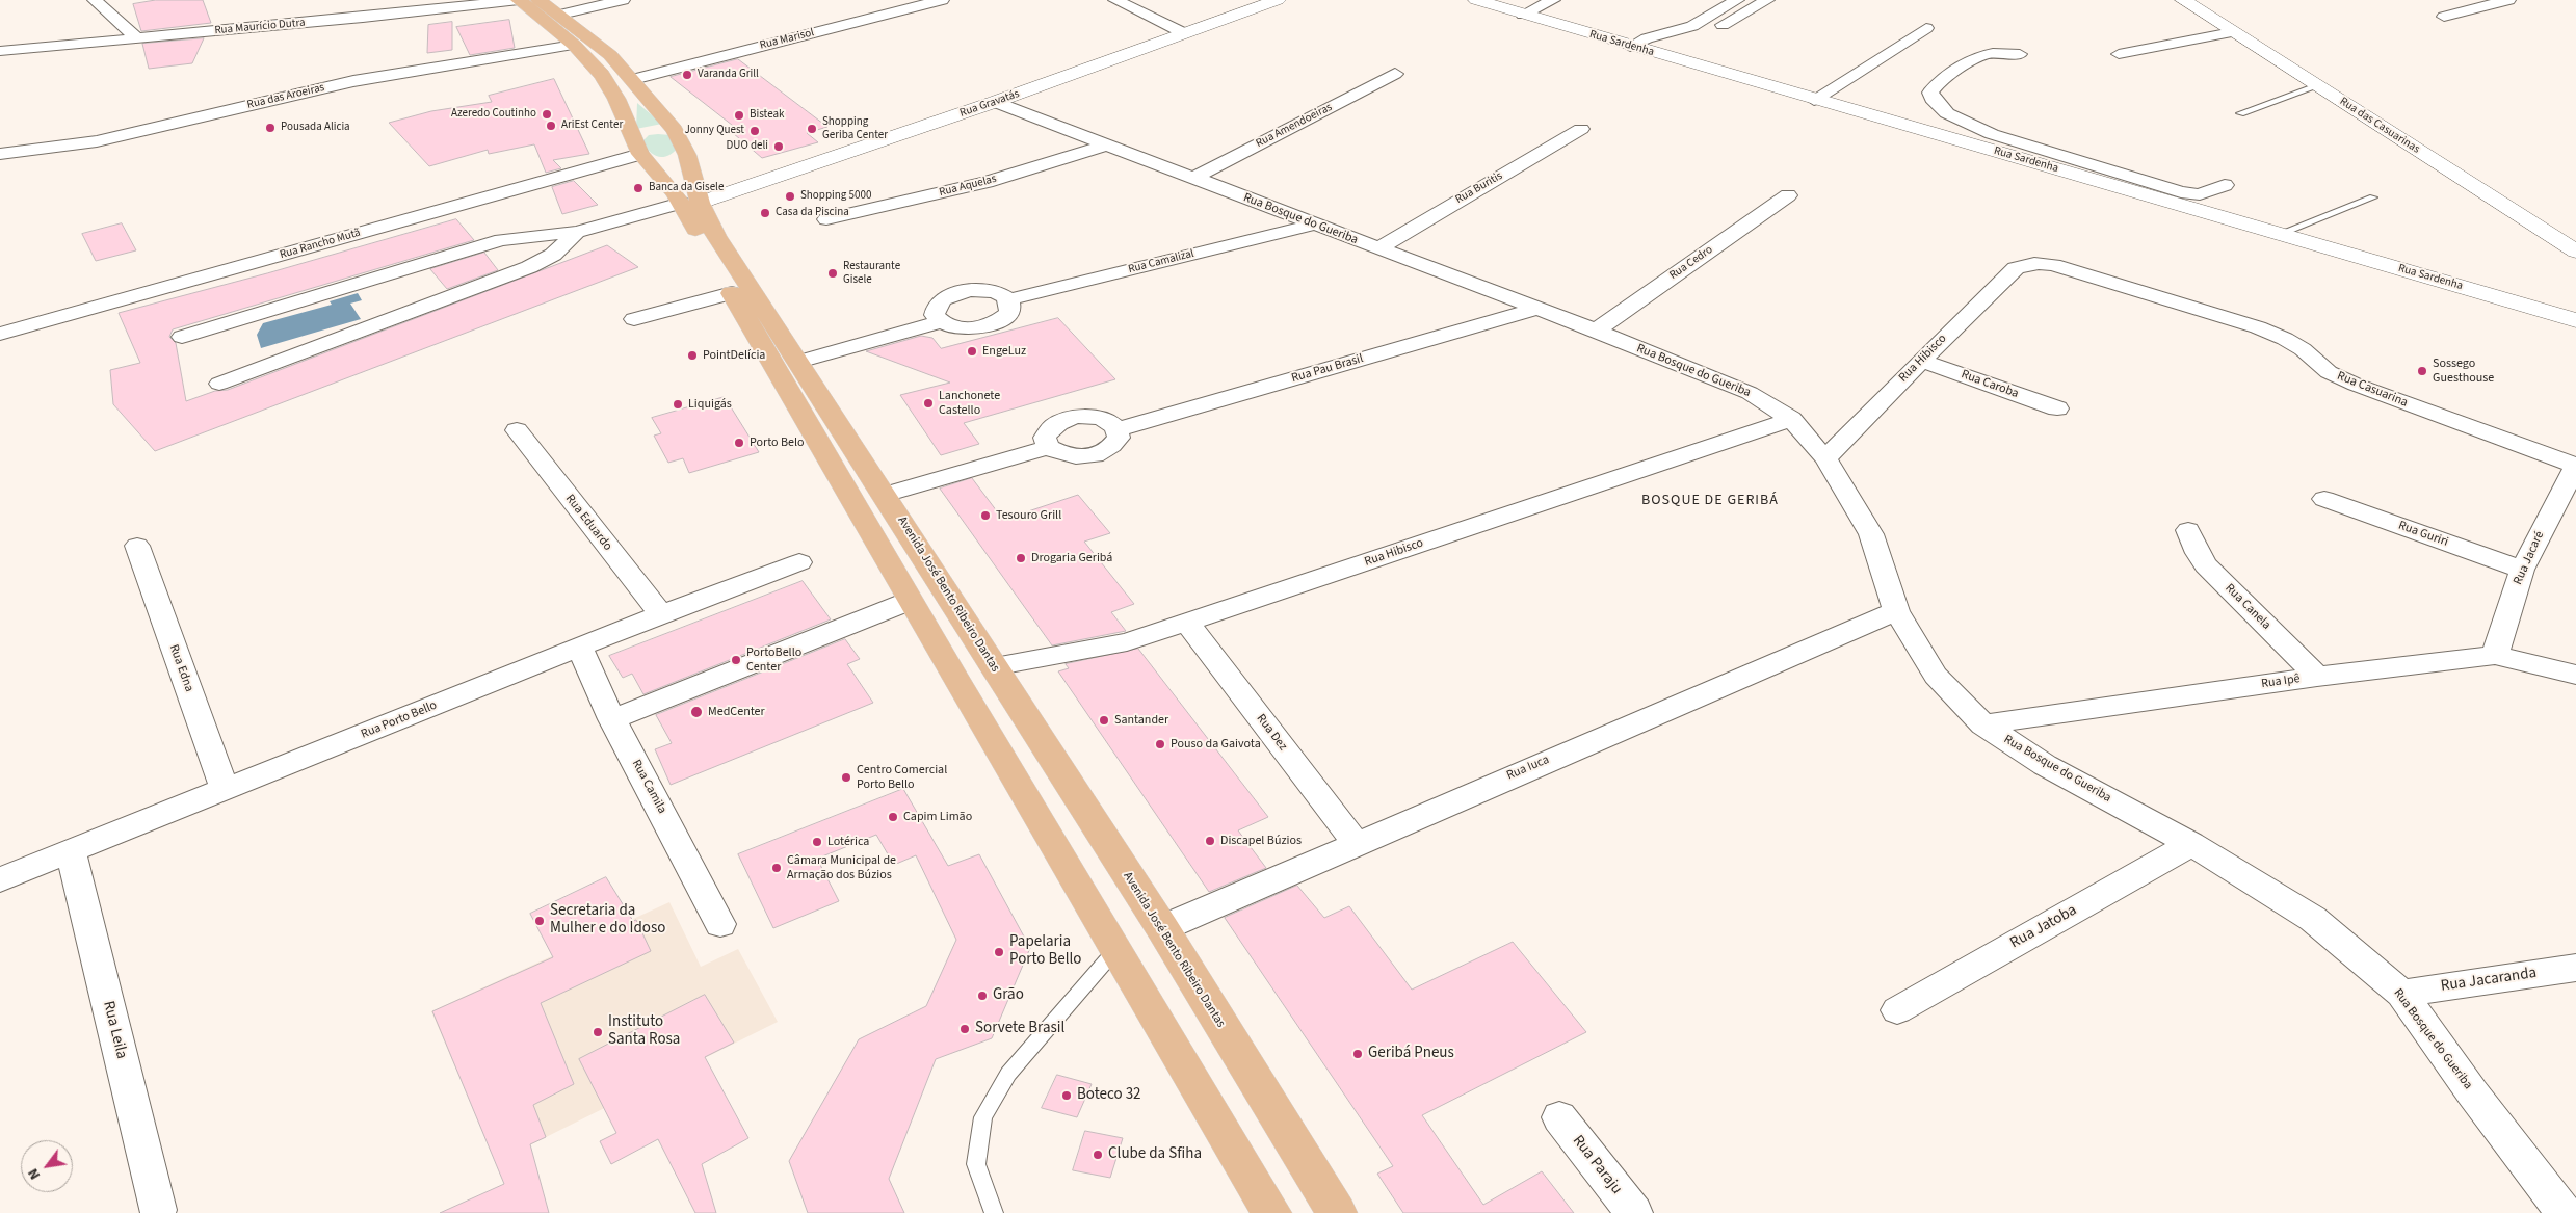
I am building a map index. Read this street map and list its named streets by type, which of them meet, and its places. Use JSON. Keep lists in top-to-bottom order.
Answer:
{
  "streets": {
    "main road": ["Avenida José Bento Ribeiro Dantas"],
    "street": [
      "Rua Maurício Dutra",
      "Rua Marisol",
      "Rua Sardenha",
      "Rua das Aroeiras",
      "Rua Gravatás",
      "Rua Amendoeiras",
      "Rua das Casuarinas",
      "Rua Aquelas",
      "Rua Buritis",
      "Rua Bosque do Gueriba",
      "Rua Rancho Mutã",
      "Rua Camalizal",
      "Rua Cedro",
      "Rua Hibisco",
      "Rua Pau Brasil",
      "Rua Caroba",
      "Rua Casuarina",
      "Rua Eduardo",
      "Rua Guriri",
      "Rua Jacaré",
      "Rua Canela",
      "Rua Edna",
      "Rua Ipê",
      "Rua Porto Bello",
      "Rua Dez",
      "Rua Iuca",
      "Rua Camila",
      "Rua Jatoba",
      "Rua Jacaranda",
      "Rua Leila",
      "Rua Paraju"
    ]
  },
  "crossings": [
    ["Rua Maurício Dutra", "Avenida José Bento Ribeiro Dantas"],
    ["Rua Marisol", "Avenida José Bento Ribeiro Dantas"],
    ["Rua das Aroeiras", "Avenida José Bento Ribeiro Dantas"],
    ["Rua Gravatás", "Rua Bosque do Gueriba"],
    ["Rua Gravatás", "Avenida José Bento Ribeiro Dantas"],
    ["Rua Amendoeiras", "Rua Bosque do Gueriba"],
    ["Rua Aquelas", "Rua Bosque do Gueriba"],
    ["Rua Buritis", "Rua Bosque do Gueriba"],
    ["Rua Bosque do Gueriba", "Rua Camalizal"],
    ["Rua Bosque do Gueriba", "Rua Cedro"],
    ["Rua Bosque do Gueriba", "Rua Hibisco"],
    ["Rua Bosque do Gueriba", "Rua Pau Brasil"],
    ["Rua Bosque do Gueriba", "Rua Ipê"],
    ["Rua Bosque do Gueriba", "Rua Iuca"],
    ["Rua Bosque do Gueriba", "Rua Jatoba"],
    ["Rua Bosque do Gueriba", "Rua Jacaranda"],
    ["Rua Rancho Mutã", "Avenida José Bento Ribeiro Dantas"],
    ["Rua Hibisco", "Rua Caroba"],
    ["Rua Hibisco", "Rua Casuarina"],
    ["Rua Hibisco", "Avenida José Bento Ribeiro Dantas"],
    ["Rua Hibisco", "Rua Dez"],
    ["Rua Casuarina", "Rua Jacaré"],
    ["Rua Eduardo", "Rua Porto Bello"],
    ["Rua Guriri", "Rua Jacaré"],
    ["Rua Jacaré", "Rua Ipê"],
    ["Avenida José Bento Ribeiro Dantas", "Rua Iuca"],
    ["Rua Canela", "Rua Ipê"],
    ["Rua Edna", "Rua Porto Bello"],
    ["Rua Porto Bello", "Rua Camila"],
    ["Rua Porto Bello", "Rua Leila"],
    ["Rua Dez", "Rua Iuca"]
  ],
  "districts": ["BOSQUE DE GERIBÁ"],
  "places": [
    "Varanda Grill",
    "Azeredo Coutinho",
    "Bisteak",
    "AriEst Center",
    "Pousada Alicia",
    "Shopping Geriba Center",
    "Jonny Quest",
    "DUO deli",
    "Banca da Gisele",
    "Shopping 5000",
    "Casa da Piscina",
    "Restaurante Gisele",
    "EngeLuz",
    "PointDelícia",
    "Sossego Guesthouse",
    "Lanchonete Castello",
    "Liquigás",
    "Porto Belo",
    "Tesouro Grill",
    "Drogaria Geribá",
    "PortoBello Center",
    "MedCenter",
    "Santander",
    "Pouso da Gaivota",
    "Centro Comercial Porto Bello",
    "Capim Limão",
    "Discapel Búzios",
    "Lotérica",
    "Câmara Municipal de Armação dos Búzios",
    "Secretaria da Mulher e do Idoso",
    "Papelaria Porto Bello",
    "Grão",
    "Sorvete Brasil",
    "Instituto Santa Rosa",
    "Geribá Pneus",
    "Boteco 32",
    "Clube da Sfiha"
  ],
  "north": "bottom left"
}
